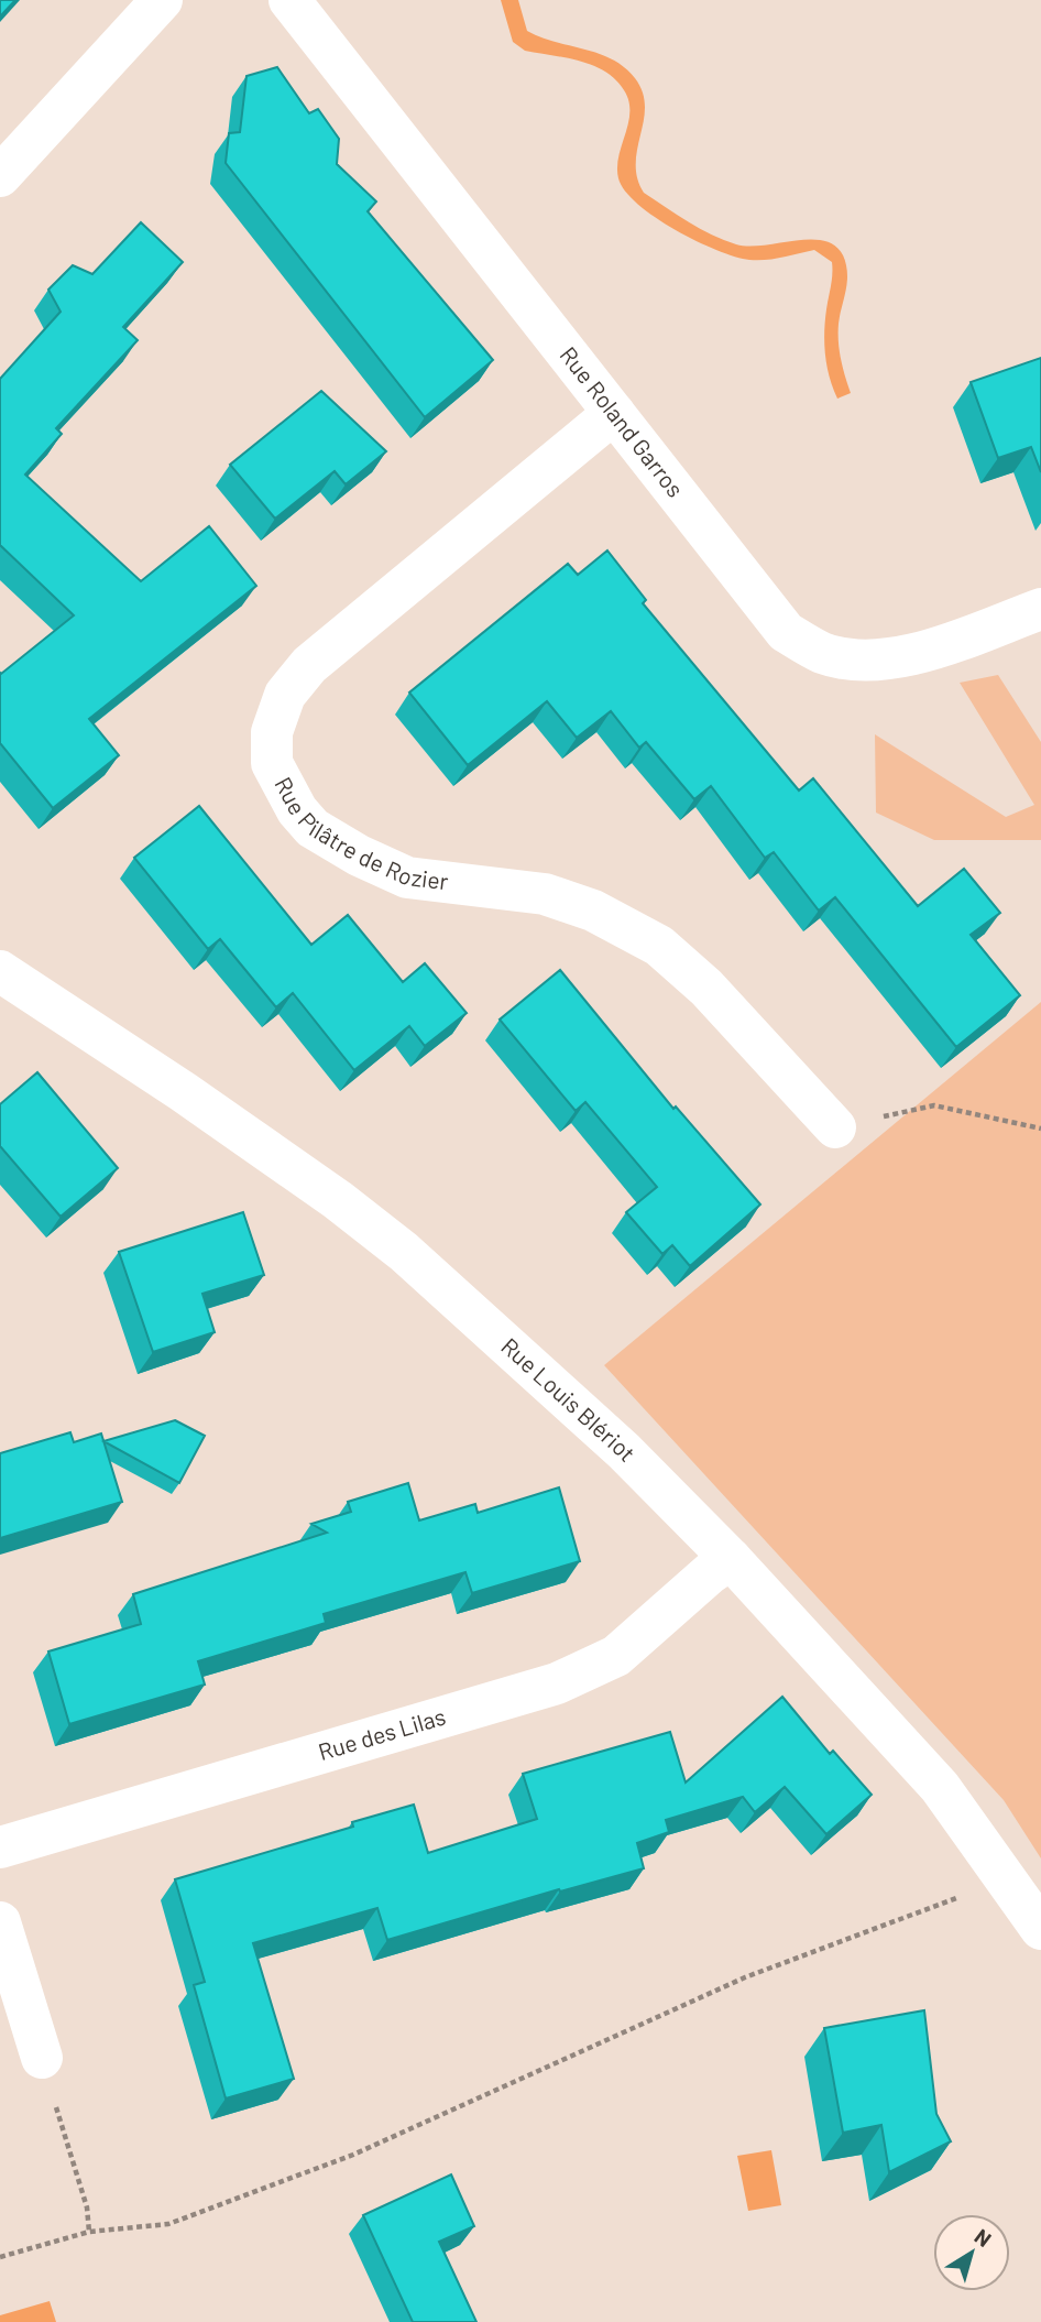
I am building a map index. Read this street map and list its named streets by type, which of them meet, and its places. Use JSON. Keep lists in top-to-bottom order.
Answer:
{
  "streets": {
    "street": [
      "Rue Roland Garros",
      "Rue Pilâtre de Rozier",
      "Rue Louis Blériot",
      "Rue des Lilas"
    ]
  },
  "crossings": [
    ["Rue Roland Garros", "Rue Pilâtre de Rozier"],
    ["Rue Louis Blériot", "Rue des Lilas"]
  ],
  "north": "top right"
}
